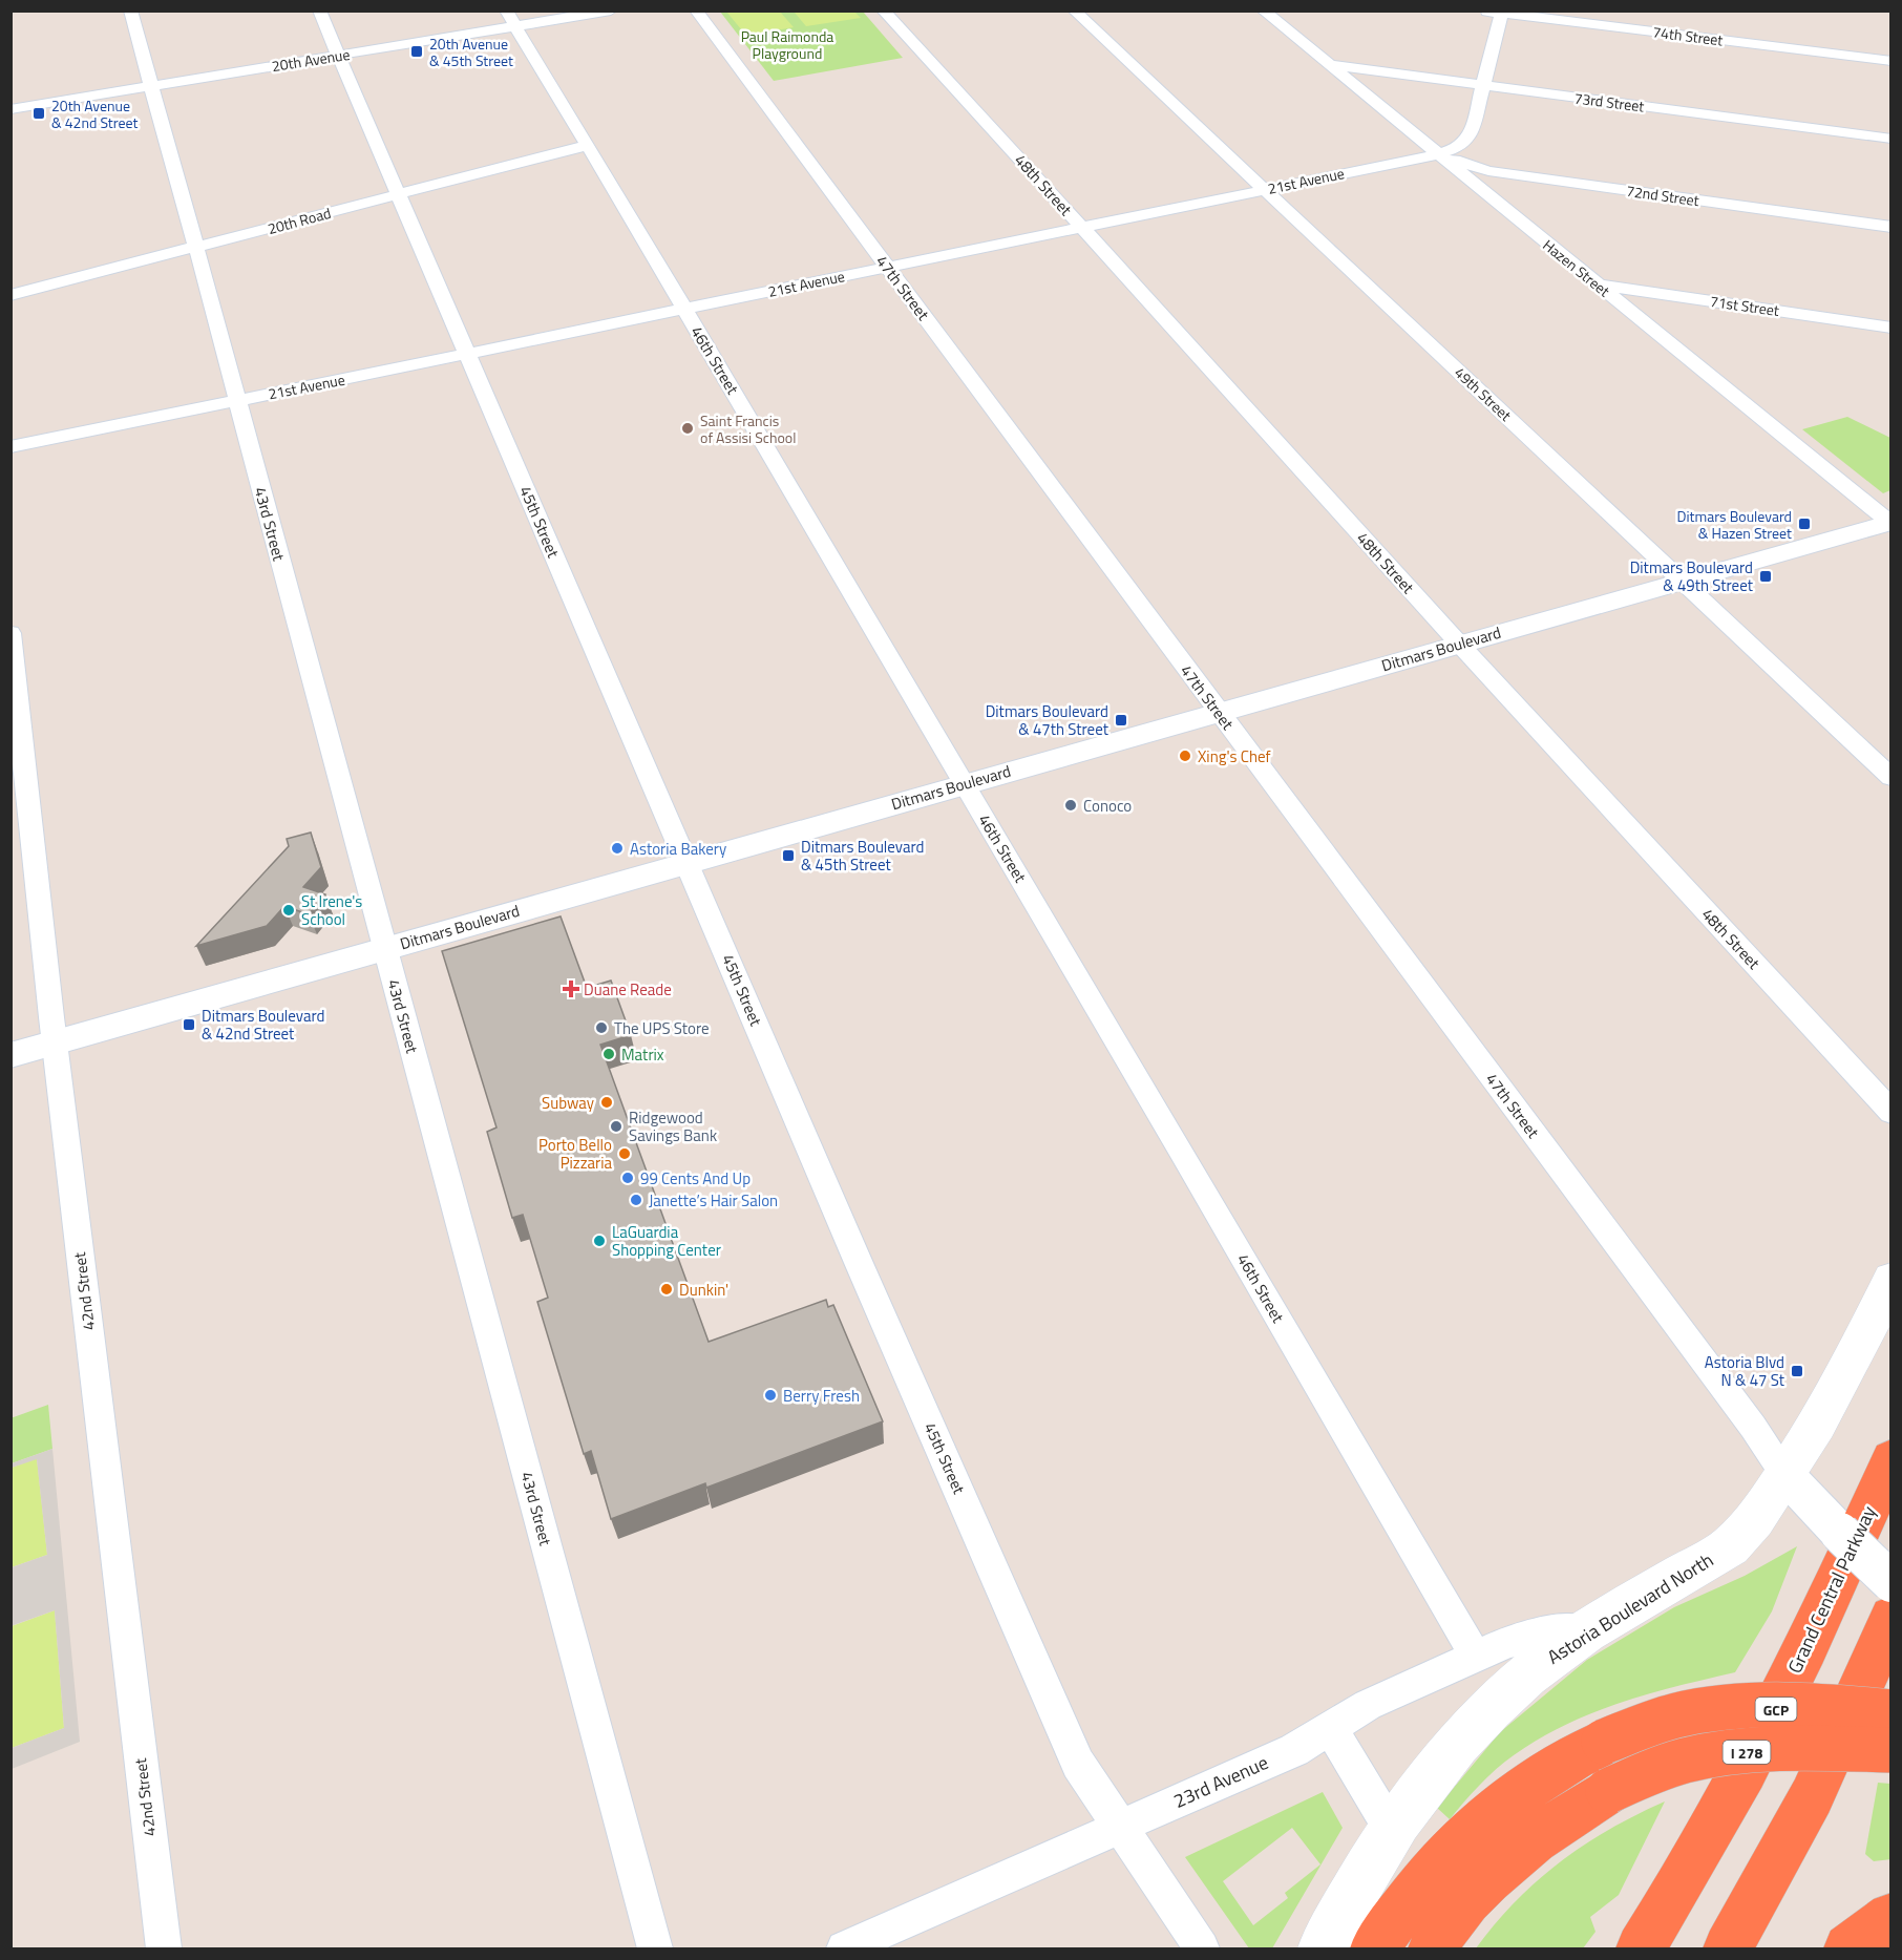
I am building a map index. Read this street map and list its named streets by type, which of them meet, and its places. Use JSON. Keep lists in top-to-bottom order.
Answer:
{
  "streets": {
    "highway": ["Grand Central Parkway", "GCP", "I 278"],
    "main road": ["Astoria Boulevard North"],
    "street": [
      "74th Street",
      "20th Avenue",
      "73rd Street",
      "21st Avenue",
      "48th Street",
      "72nd Street",
      "20th Road",
      "Hazen Street",
      "47th Street",
      "71st Street",
      "46th Street",
      "49th Street",
      "45th Street",
      "43rd Street",
      "Ditmars Boulevard",
      "42nd Street",
      "23rd Avenue"
    ]
  },
  "crossings": [
    ["74th Street", "21st Avenue"],
    ["20th Avenue", "46th Street"],
    ["20th Avenue", "45th Street"],
    ["20th Avenue", "43rd Street"],
    ["73rd Street", "21st Avenue"],
    ["73rd Street", "Hazen Street"],
    ["21st Avenue", "48th Street"],
    ["21st Avenue", "72nd Street"],
    ["21st Avenue", "Hazen Street"],
    ["21st Avenue", "47th Street"],
    ["21st Avenue", "46th Street"],
    ["21st Avenue", "49th Street"],
    ["21st Avenue", "45th Street"],
    ["21st Avenue", "43rd Street"],
    ["48th Street", "Ditmars Boulevard"],
    ["72nd Street", "Hazen Street"],
    ["20th Road", "46th Street"],
    ["20th Road", "45th Street"],
    ["20th Road", "43rd Street"],
    ["Hazen Street", "71st Street"],
    ["Hazen Street", "Ditmars Boulevard"],
    ["47th Street", "Ditmars Boulevard"],
    ["47th Street", "Astoria Boulevard North"],
    ["46th Street", "Ditmars Boulevard"],
    ["46th Street", "23rd Avenue"],
    ["49th Street", "Ditmars Boulevard"],
    ["45th Street", "Ditmars Boulevard"],
    ["45th Street", "23rd Avenue"],
    ["43rd Street", "Ditmars Boulevard"],
    ["Ditmars Boulevard", "42nd Street"],
    ["Astoria Boulevard North", "23rd Avenue"]
  ],
  "parks": ["Paul Raimonda Playground"],
  "places": {
    "transit": [
      "20th Avenue & 45th Street",
      "20th Avenue & 42nd Street",
      "Ditmars Boulevard & Hazen Street",
      "Ditmars Boulevard & 49th Street",
      "Ditmars Boulevard & 47th Street",
      "Ditmars Boulevard & 45th Street",
      "Ditmars Boulevard & 42nd Street",
      "Astoria Blvd N & 47 St"
    ],
    "other": [
      "Saint Francis of Assisi School",
      "Xing's Chef",
      "Conoco",
      "Astoria Bakery",
      "St Irene's School",
      "The UPS Store",
      "Matrix",
      "Subway",
      "Ridgewood Savings Bank",
      "Porto Bello Pizzaria",
      "99 Cents And Up",
      "Janette’s Hair Salon",
      "LaGuardia Shopping Center",
      "Dunkin'",
      "Berry Fresh"
    ],
    "health": ["Duane Reade"]
  }
}
